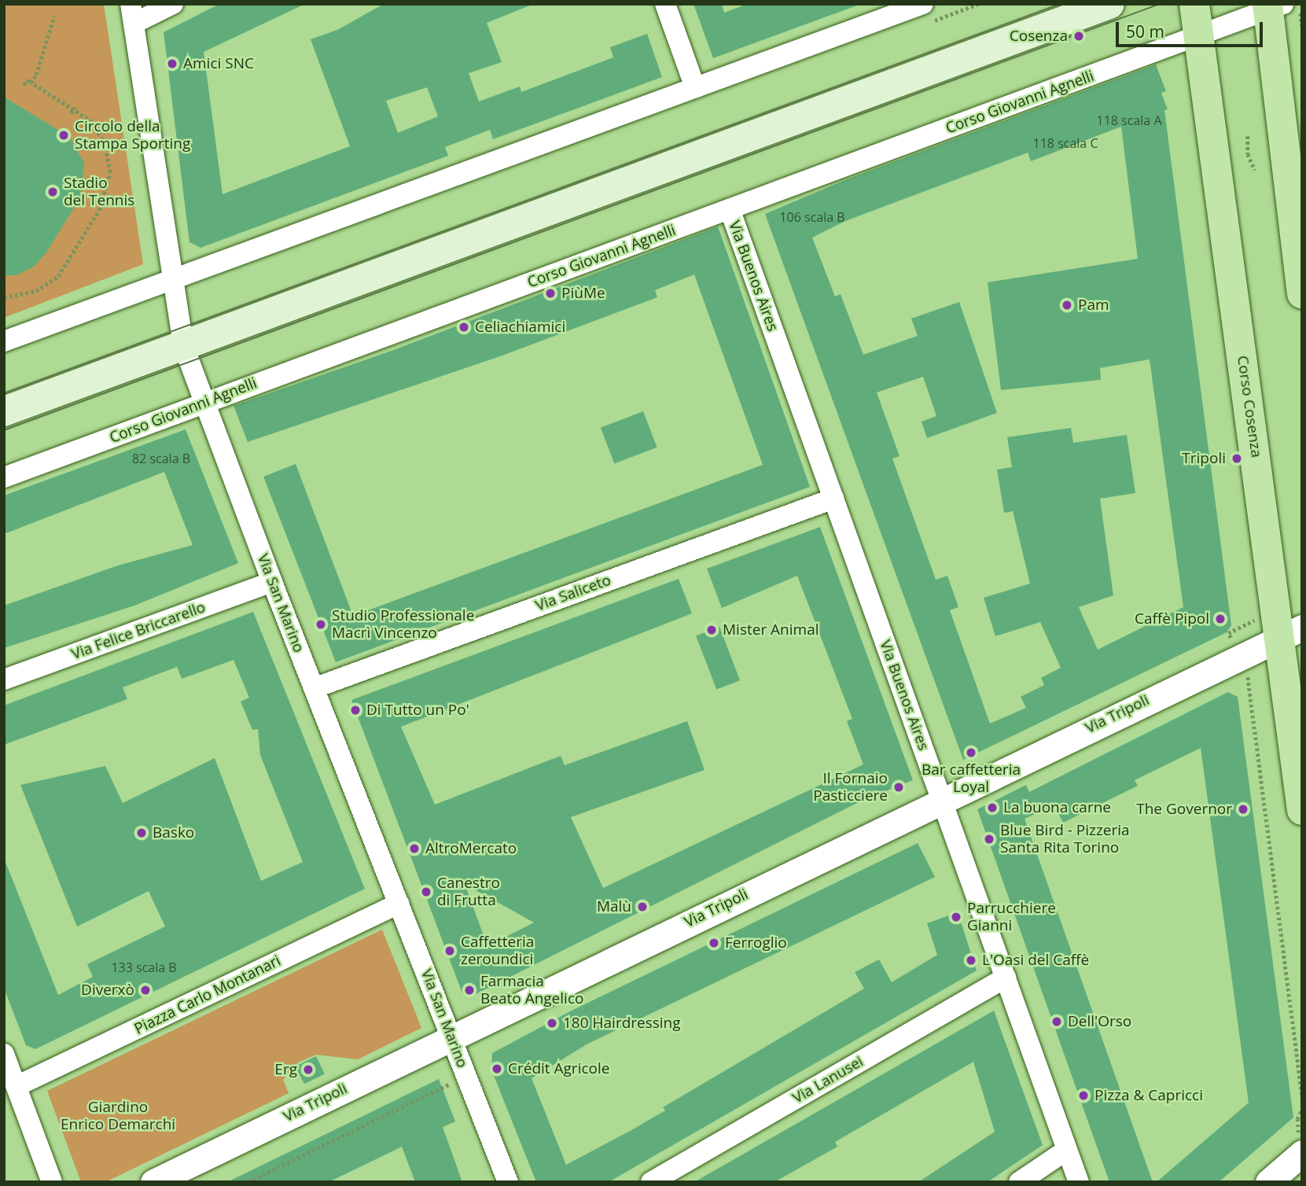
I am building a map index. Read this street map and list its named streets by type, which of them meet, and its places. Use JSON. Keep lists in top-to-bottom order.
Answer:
{
  "streets": {
    "main road": ["Corso Cosenza"],
    "street": [
      "Corso Giovanni Agnelli",
      "Via Buenos Aires",
      "Via Saliceto",
      "Via San Marino",
      "Via Felice Briccarello",
      "Via Tripoli",
      "Piazza Carlo Montanari",
      "Via Lanusei"
    ]
  },
  "crossings": [
    ["Corso Giovanni Agnelli", "Via Buenos Aires"],
    ["Corso Giovanni Agnelli", "Corso Cosenza"],
    ["Corso Giovanni Agnelli", "Via San Marino"],
    ["Via Buenos Aires", "Via Saliceto"],
    ["Via Buenos Aires", "Via Tripoli"],
    ["Via Buenos Aires", "Via Lanusei"],
    ["Corso Cosenza", "Via Tripoli"],
    ["Via Saliceto", "Via San Marino"],
    ["Via San Marino", "Via Felice Briccarello"],
    ["Via San Marino", "Via Tripoli"],
    ["Via San Marino", "Piazza Carlo Montanari"]
  ],
  "parks": ["Giardino Enrico Demarchi"],
  "places": [
    "Cosenza",
    "Amici SNC",
    "Circolo della Stampa Sporting",
    "Stadio del Tennis",
    "PiùMe",
    "Pam",
    "Celiachiamici",
    "Tripoli",
    "Caffè Pipol",
    "Studio Professionale Macrì Vincenzo",
    "Mister Animal",
    "Di Tutto un Po'",
    "Bar caffetteria Loyal",
    "Il Fornaio Pasticciere",
    "La buona carne",
    "The Governor",
    "Basko",
    "Blue Bird - Pizzeria Santa Rita Torino",
    "AltroMercato",
    "Canestro di Frutta",
    "Malù",
    "Parrucchiere Gianni",
    "Ferroglio",
    "Caffetteria zeroundici",
    "L'Oasi del Caffè",
    "Diverxò",
    "Farmacia Beato Angelico",
    "Dell'Orso",
    "180 Hairdressing",
    "Crédit Agricole",
    "Erg",
    "Pizza & Capricci"
  ],
  "house_numbers": [
    "118 scala A",
    "118 scala C",
    "106 scala B",
    "82 scala B",
    "133 scala B"
  ],
  "scale_bar": "50 m"
}
